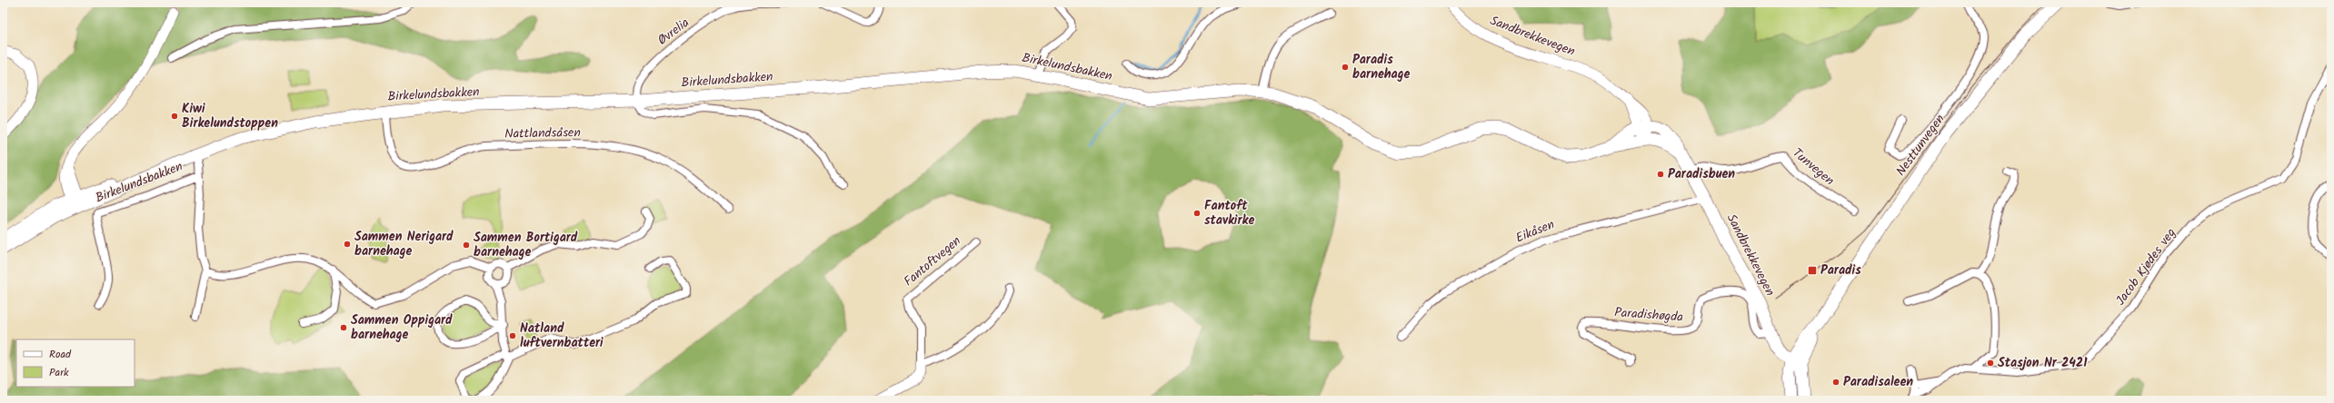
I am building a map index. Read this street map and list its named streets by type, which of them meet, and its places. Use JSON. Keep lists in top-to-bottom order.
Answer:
{
  "streets": {
    "main road": ["Sandbrekkevegen", "Birkelundsbakken", "Nesttunvegen"],
    "street": [
      "Øvrelia",
      "Nattlandsåsen",
      "Tunvegen",
      "Eikåsen",
      "Fantoftvegen",
      "Jacob Kjødes veg",
      "Paradishøgda"
    ]
  },
  "crossings": [
    ["Øvrelia", "Birkelundsbakken"],
    ["Sandbrekkevegen", "Nesttunvegen"],
    ["Sandbrekkevegen", "Tunvegen"],
    ["Sandbrekkevegen", "Eikåsen"],
    ["Sandbrekkevegen", "Paradishøgda"],
    ["Birkelundsbakken", "Nattlandsåsen"]
  ],
  "places": {
    "other": [
      "Paradis barnehage",
      "Kiwi Birkelundstoppen",
      "Paradisbuen",
      "Fantoft stavkirke",
      "Sammen Nerigard barnehage",
      "Sammen Bortigard barnehage",
      "Sammen Oppigard barnehage",
      "Natland luftvernbatteri",
      "Stasjon Nr 2421",
      "Paradisaleen"
    ],
    "transit": ["Paradis"]
  },
  "legend": ["Road", "Park"]
}
